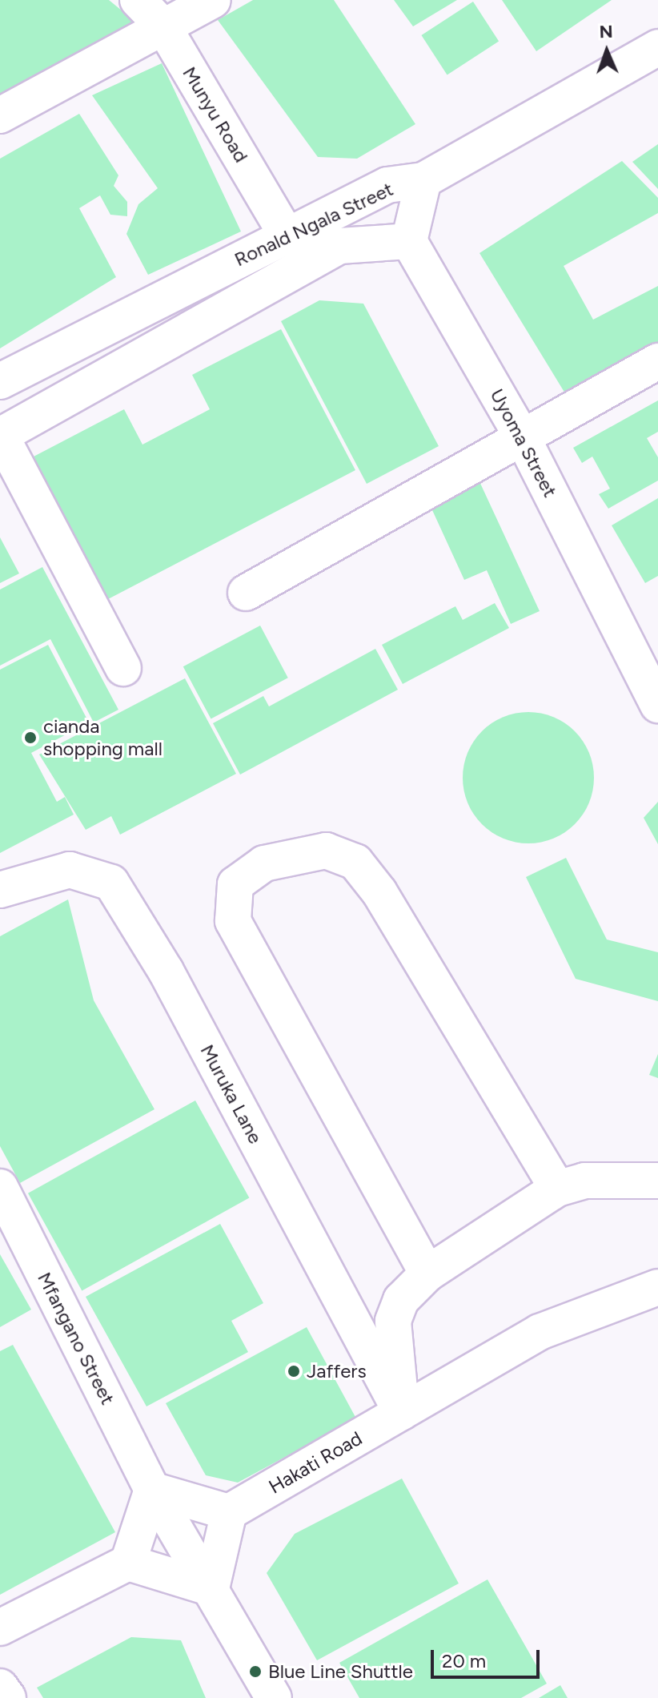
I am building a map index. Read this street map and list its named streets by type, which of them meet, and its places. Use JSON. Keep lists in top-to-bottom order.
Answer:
{
  "streets": {
    "street": [
      "Munyu Road",
      "Ronald Ngala Street",
      "Uyoma Street",
      "Muruka Lane",
      "Mfangano Street",
      "Hakati Road"
    ]
  },
  "crossings": [
    ["Munyu Road", "Ronald Ngala Street"],
    ["Ronald Ngala Street", "Uyoma Street"],
    ["Muruka Lane", "Hakati Road"]
  ],
  "places": ["cianda shopping mall", "Jaffers", "Blue Line Shuttle"],
  "scale_bar": "20 m",
  "north": "top"
}
